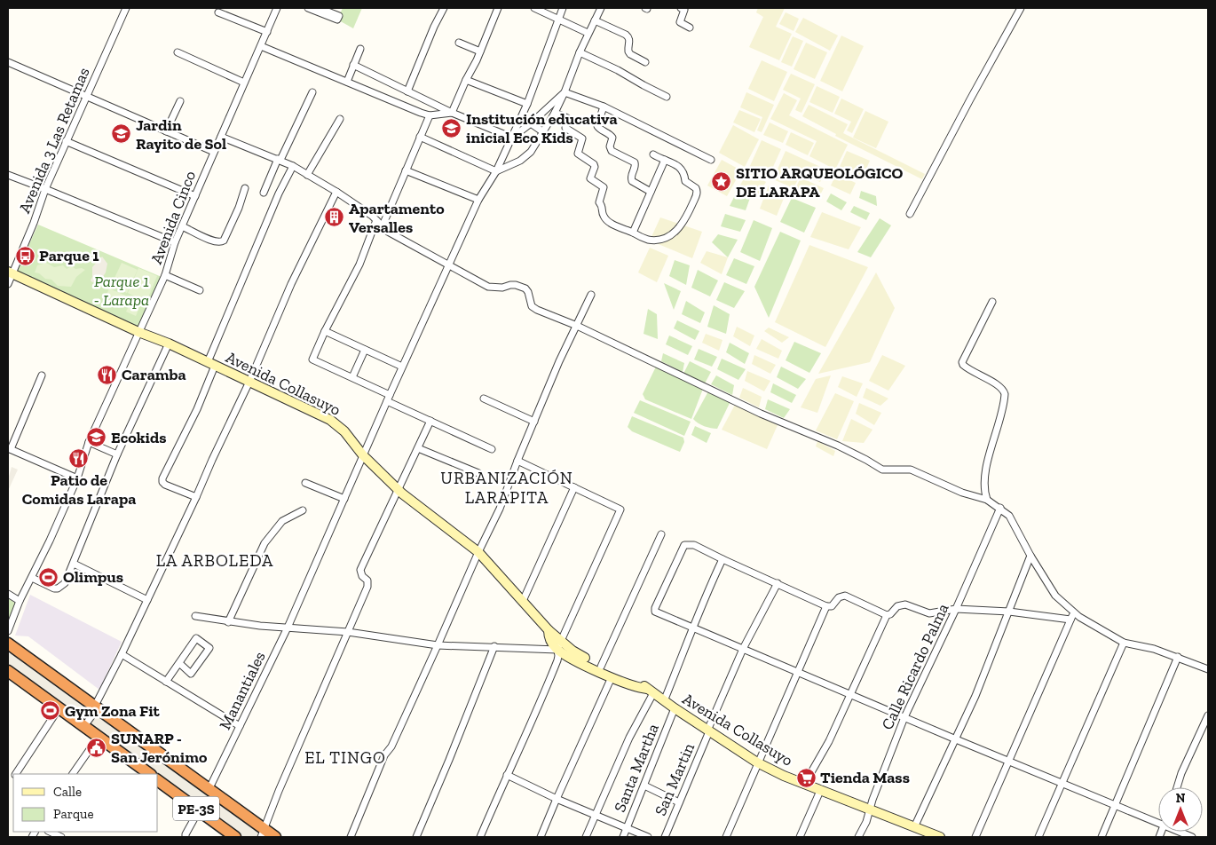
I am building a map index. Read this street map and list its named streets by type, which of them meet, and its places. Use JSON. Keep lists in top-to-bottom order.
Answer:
{
  "streets": {
    "highway": ["PE-3S"],
    "street": [
      "Avenida 3 Las Retamas",
      "Avenida Cinco",
      "Avenida Collasuyo",
      "Calle Ricardo Palma",
      "Manantiales",
      "Santa Martha",
      "San Martin"
    ]
  },
  "crossings": [
    ["Avenida 3 Las Retamas", "Avenida Collasuyo"],
    ["Avenida Cinco", "Avenida Collasuyo"],
    ["Avenida Collasuyo", "Calle Ricardo Palma"],
    ["Avenida Collasuyo", "Manantiales"],
    ["Avenida Collasuyo", "Santa Martha"],
    ["Avenida Collasuyo", "San Martin"],
    ["Manantiales", "PE-3S"]
  ],
  "districts": ["URBANIZACIÓN LARAPITA", "LA ARBOLEDA", "EL TINGO"],
  "parks": ["Parque 1 - Larapa"],
  "places": {
    "school or university": ["Institución educativa inicial Eco Kids", "Jardin Rayito de Sol", "Ecokids"],
    "place": ["SITIO ARQUEOLÓGICO DE LARAPA"],
    "building": ["Apartamento Versalles"],
    "bus stop": ["Parque 1"],
    "restaurant": ["Caramba", "Patio de Comidas Larapa"],
    "sports": ["Olimpus", "Gym Zona Fit"],
    "public building": ["SUNARP - San Jerónimo"],
    "supermarket": ["Tienda Mass"]
  },
  "legend": ["Calle", "Parque"],
  "north": "top"
}
